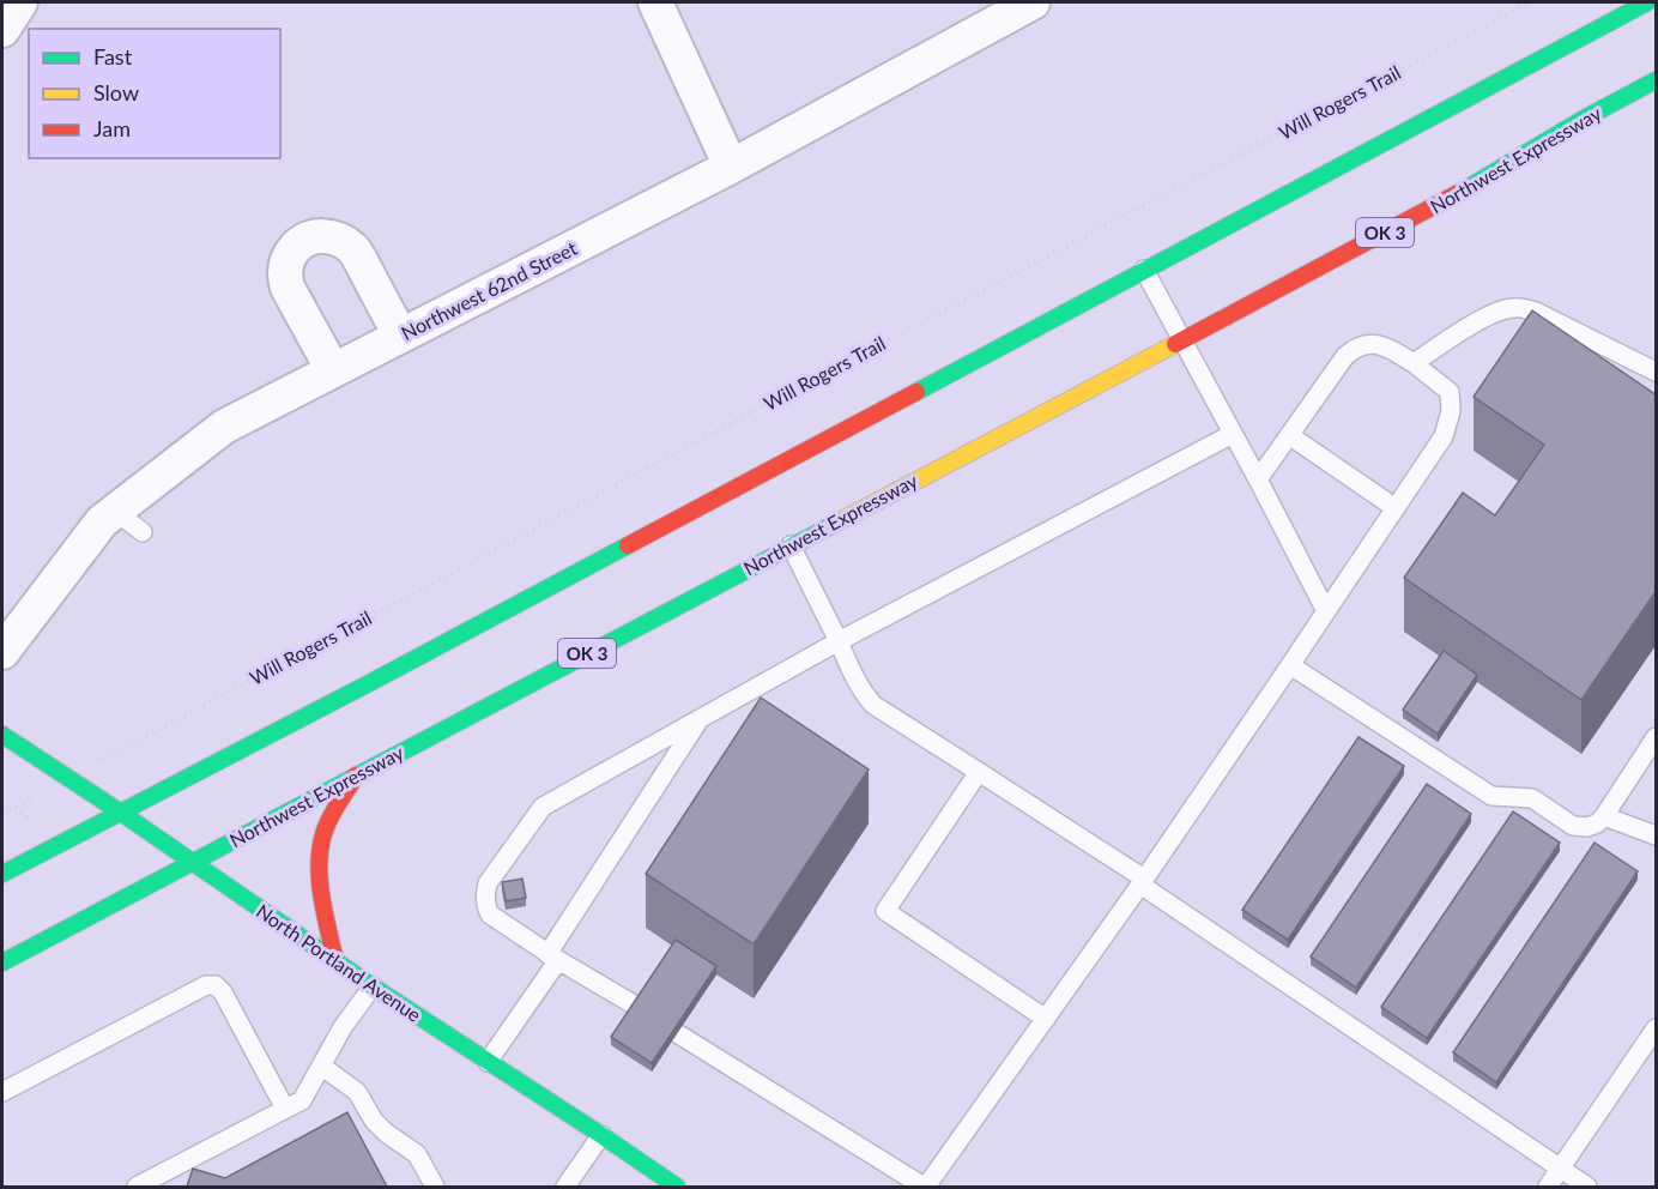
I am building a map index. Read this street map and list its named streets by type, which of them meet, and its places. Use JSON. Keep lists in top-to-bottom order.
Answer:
{
  "streets": {
    "main road": ["Northwest Expressway", "OK 3", "North Portland Avenue"],
    "street": ["Northwest 62nd Street"],
    "path": ["Will Rogers Trail"]
  },
  "crossings": [
    ["Northwest Expressway", "North Portland Avenue"]
  ],
  "legend": ["Fast", "Slow", "Jam"]
}
